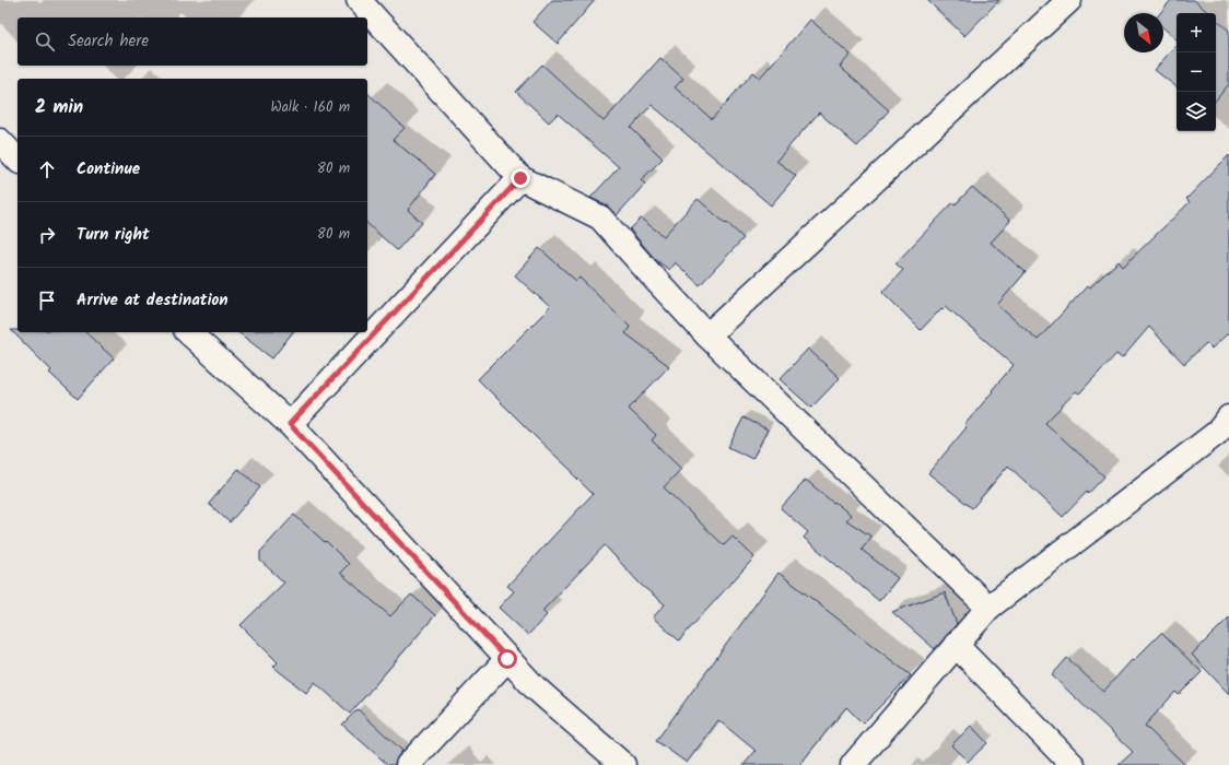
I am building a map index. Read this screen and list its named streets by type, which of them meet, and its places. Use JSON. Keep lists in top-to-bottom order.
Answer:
{
  "north": "bottom right",
  "page": {
    "map_buttons": ["+", "−"],
    "search": "Search here",
    "heading": ["2 min", "Walk · 160 m"],
    "list": [
      ["Continue", "80 m"],
      ["Turn right", "80 m"],
      "Arrive at destination"
    ]
  }
}
